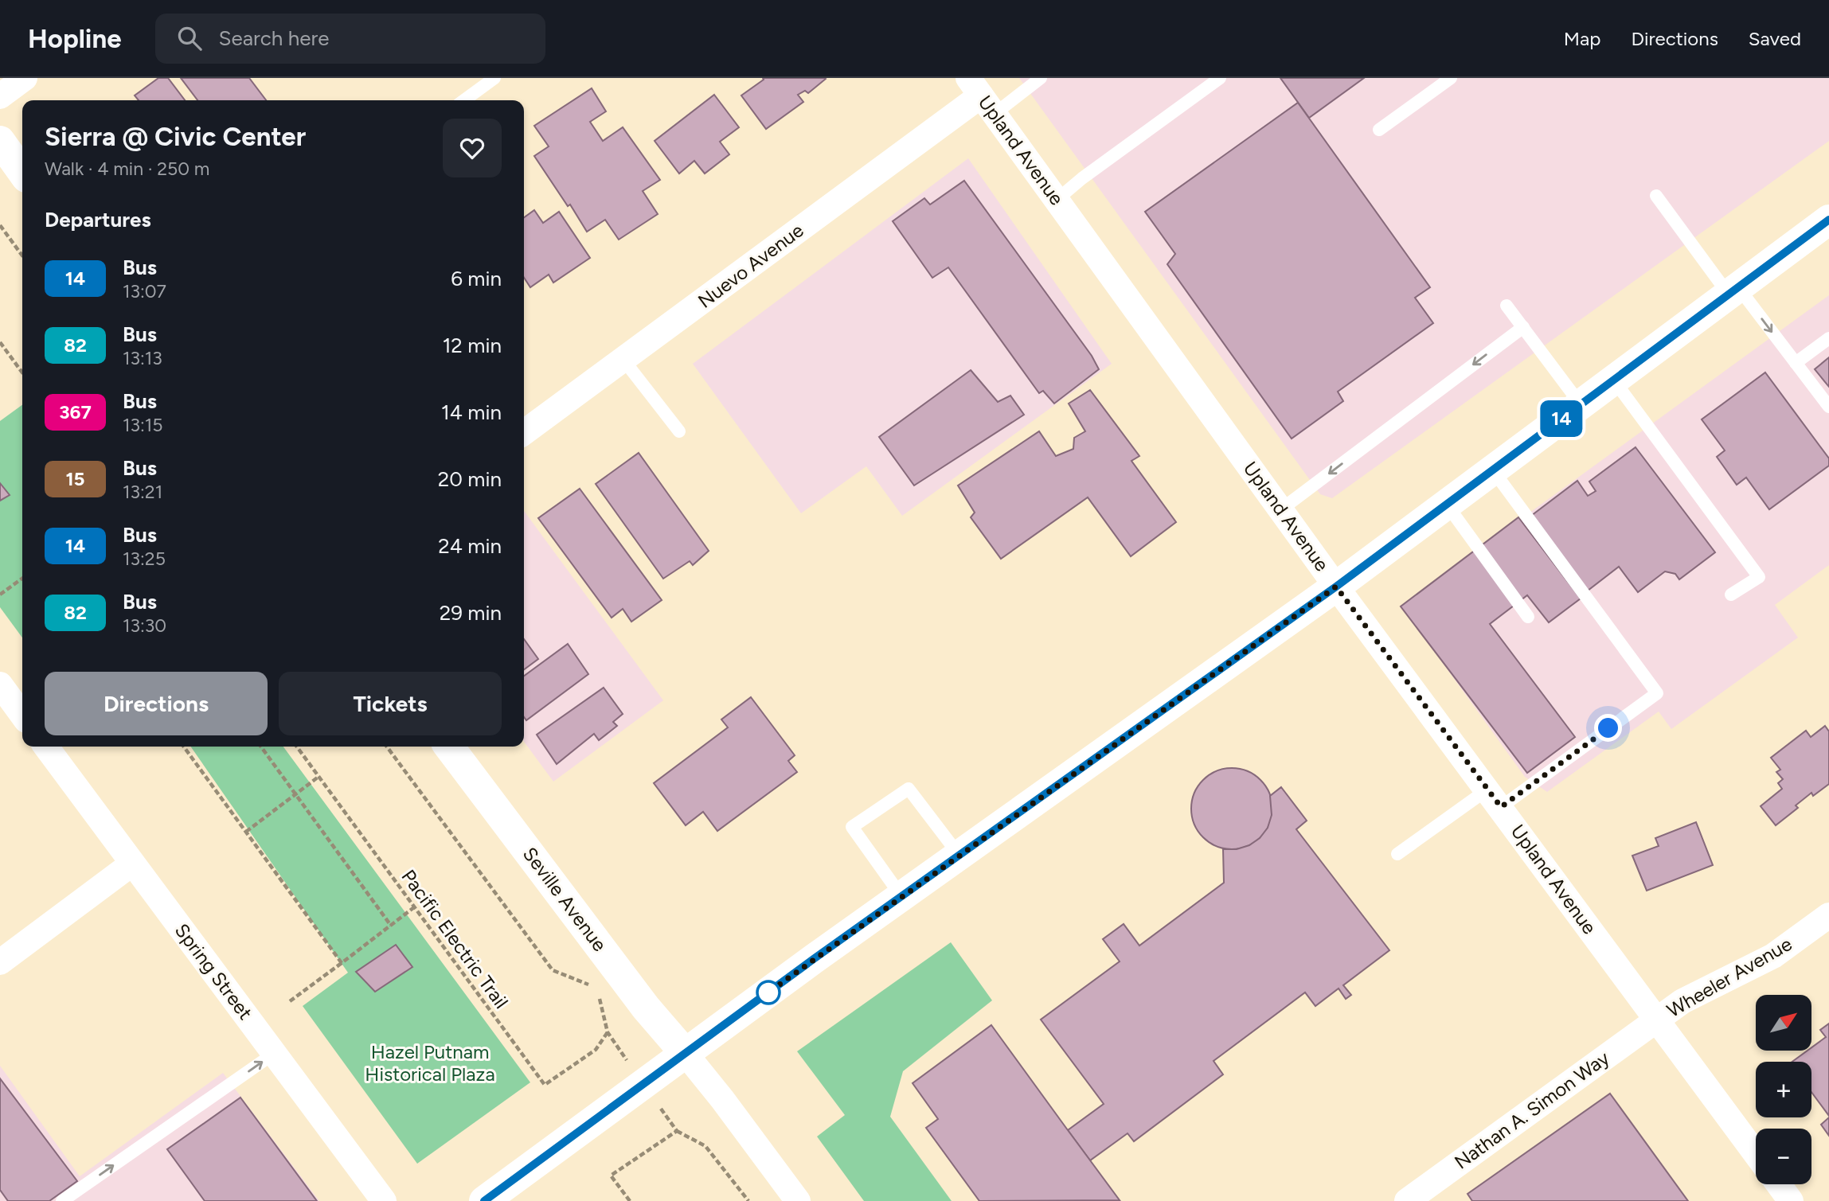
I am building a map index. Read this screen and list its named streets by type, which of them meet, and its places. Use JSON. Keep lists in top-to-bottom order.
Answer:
{
  "streets": {
    "main road": ["Seville Avenue"],
    "street": [
      "Upland Avenue",
      "Nuevo Avenue",
      "Spring Street",
      "Wheeler Avenue",
      "Nathan A. Simon Way"
    ],
    "path": ["Pacific Electric Trail"]
  },
  "crossings": [
    ["Upland Avenue", "Nuevo Avenue"],
    ["Upland Avenue", "Wheeler Avenue"],
    ["Upland Avenue", "Nathan A. Simon Way"],
    ["Wheeler Avenue", "Nathan A. Simon Way"]
  ],
  "parks": ["Hazel Putnam Historical Plaza"],
  "lines": ["bus line 14"],
  "north": "top right",
  "page": {
    "header": "Hopline",
    "search": "Search here",
    "nav": ["Map", "Directions", "Saved"],
    "on_map": "14",
    "heading": [
      ["Sierra @ Civic Center", "Walk · 4 min · 250 m"],
      "Departures"
    ],
    "list": [
      {
        "mark": "14",
        "name": "Bus",
        "note": "13:07",
        "value": "6 min"
      },
      {
        "mark": "82",
        "name": "Bus",
        "note": "13:13",
        "value": "12 min"
      },
      {
        "mark": "367",
        "name": "Bus",
        "note": "13:15",
        "value": "14 min"
      },
      {
        "mark": "15",
        "name": "Bus",
        "note": "13:21",
        "value": "20 min"
      },
      {
        "mark": "14",
        "name": "Bus",
        "note": "13:25",
        "value": "24 min"
      },
      {
        "mark": "82",
        "name": "Bus",
        "note": "13:30",
        "value": "29 min"
      }
    ],
    "buttons": ["Directions", "Tickets"],
    "map_buttons": ["+", "−"]
  }
}
